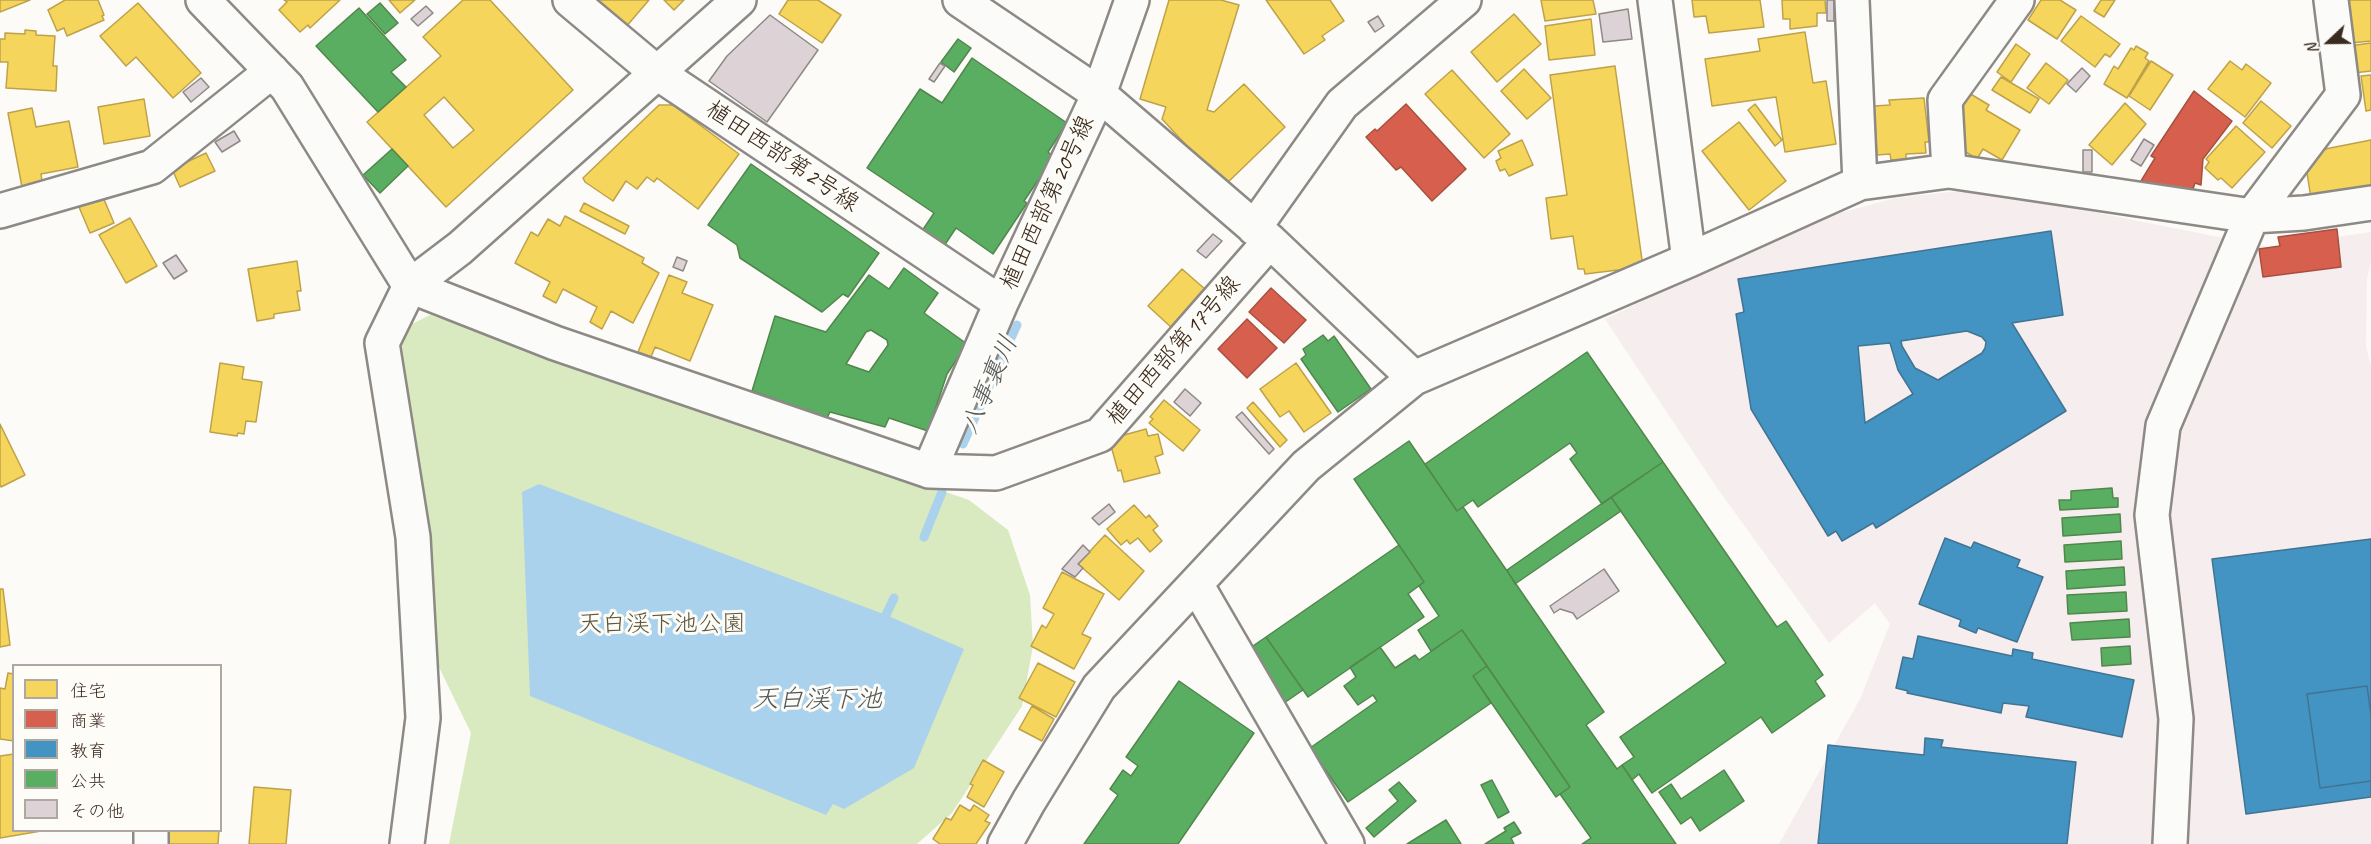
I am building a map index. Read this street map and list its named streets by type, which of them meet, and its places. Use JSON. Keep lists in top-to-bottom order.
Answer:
{
  "streets": {
    "street": ["植田西部第2号線", "植田西部第20号線", "植田西部第17号線"]
  },
  "crossings": [
    ["植田西部第2号線", "植田西部第20号線"],
    ["植田西部第20号線", "植田西部第17号線"]
  ],
  "water": ["八事裏川", "天白渓下池"],
  "parks": ["天白渓下池公園"],
  "legend": [
    "住宅",
    "商業",
    "教育",
    "公共",
    "その他"
  ],
  "north": "left"
}
